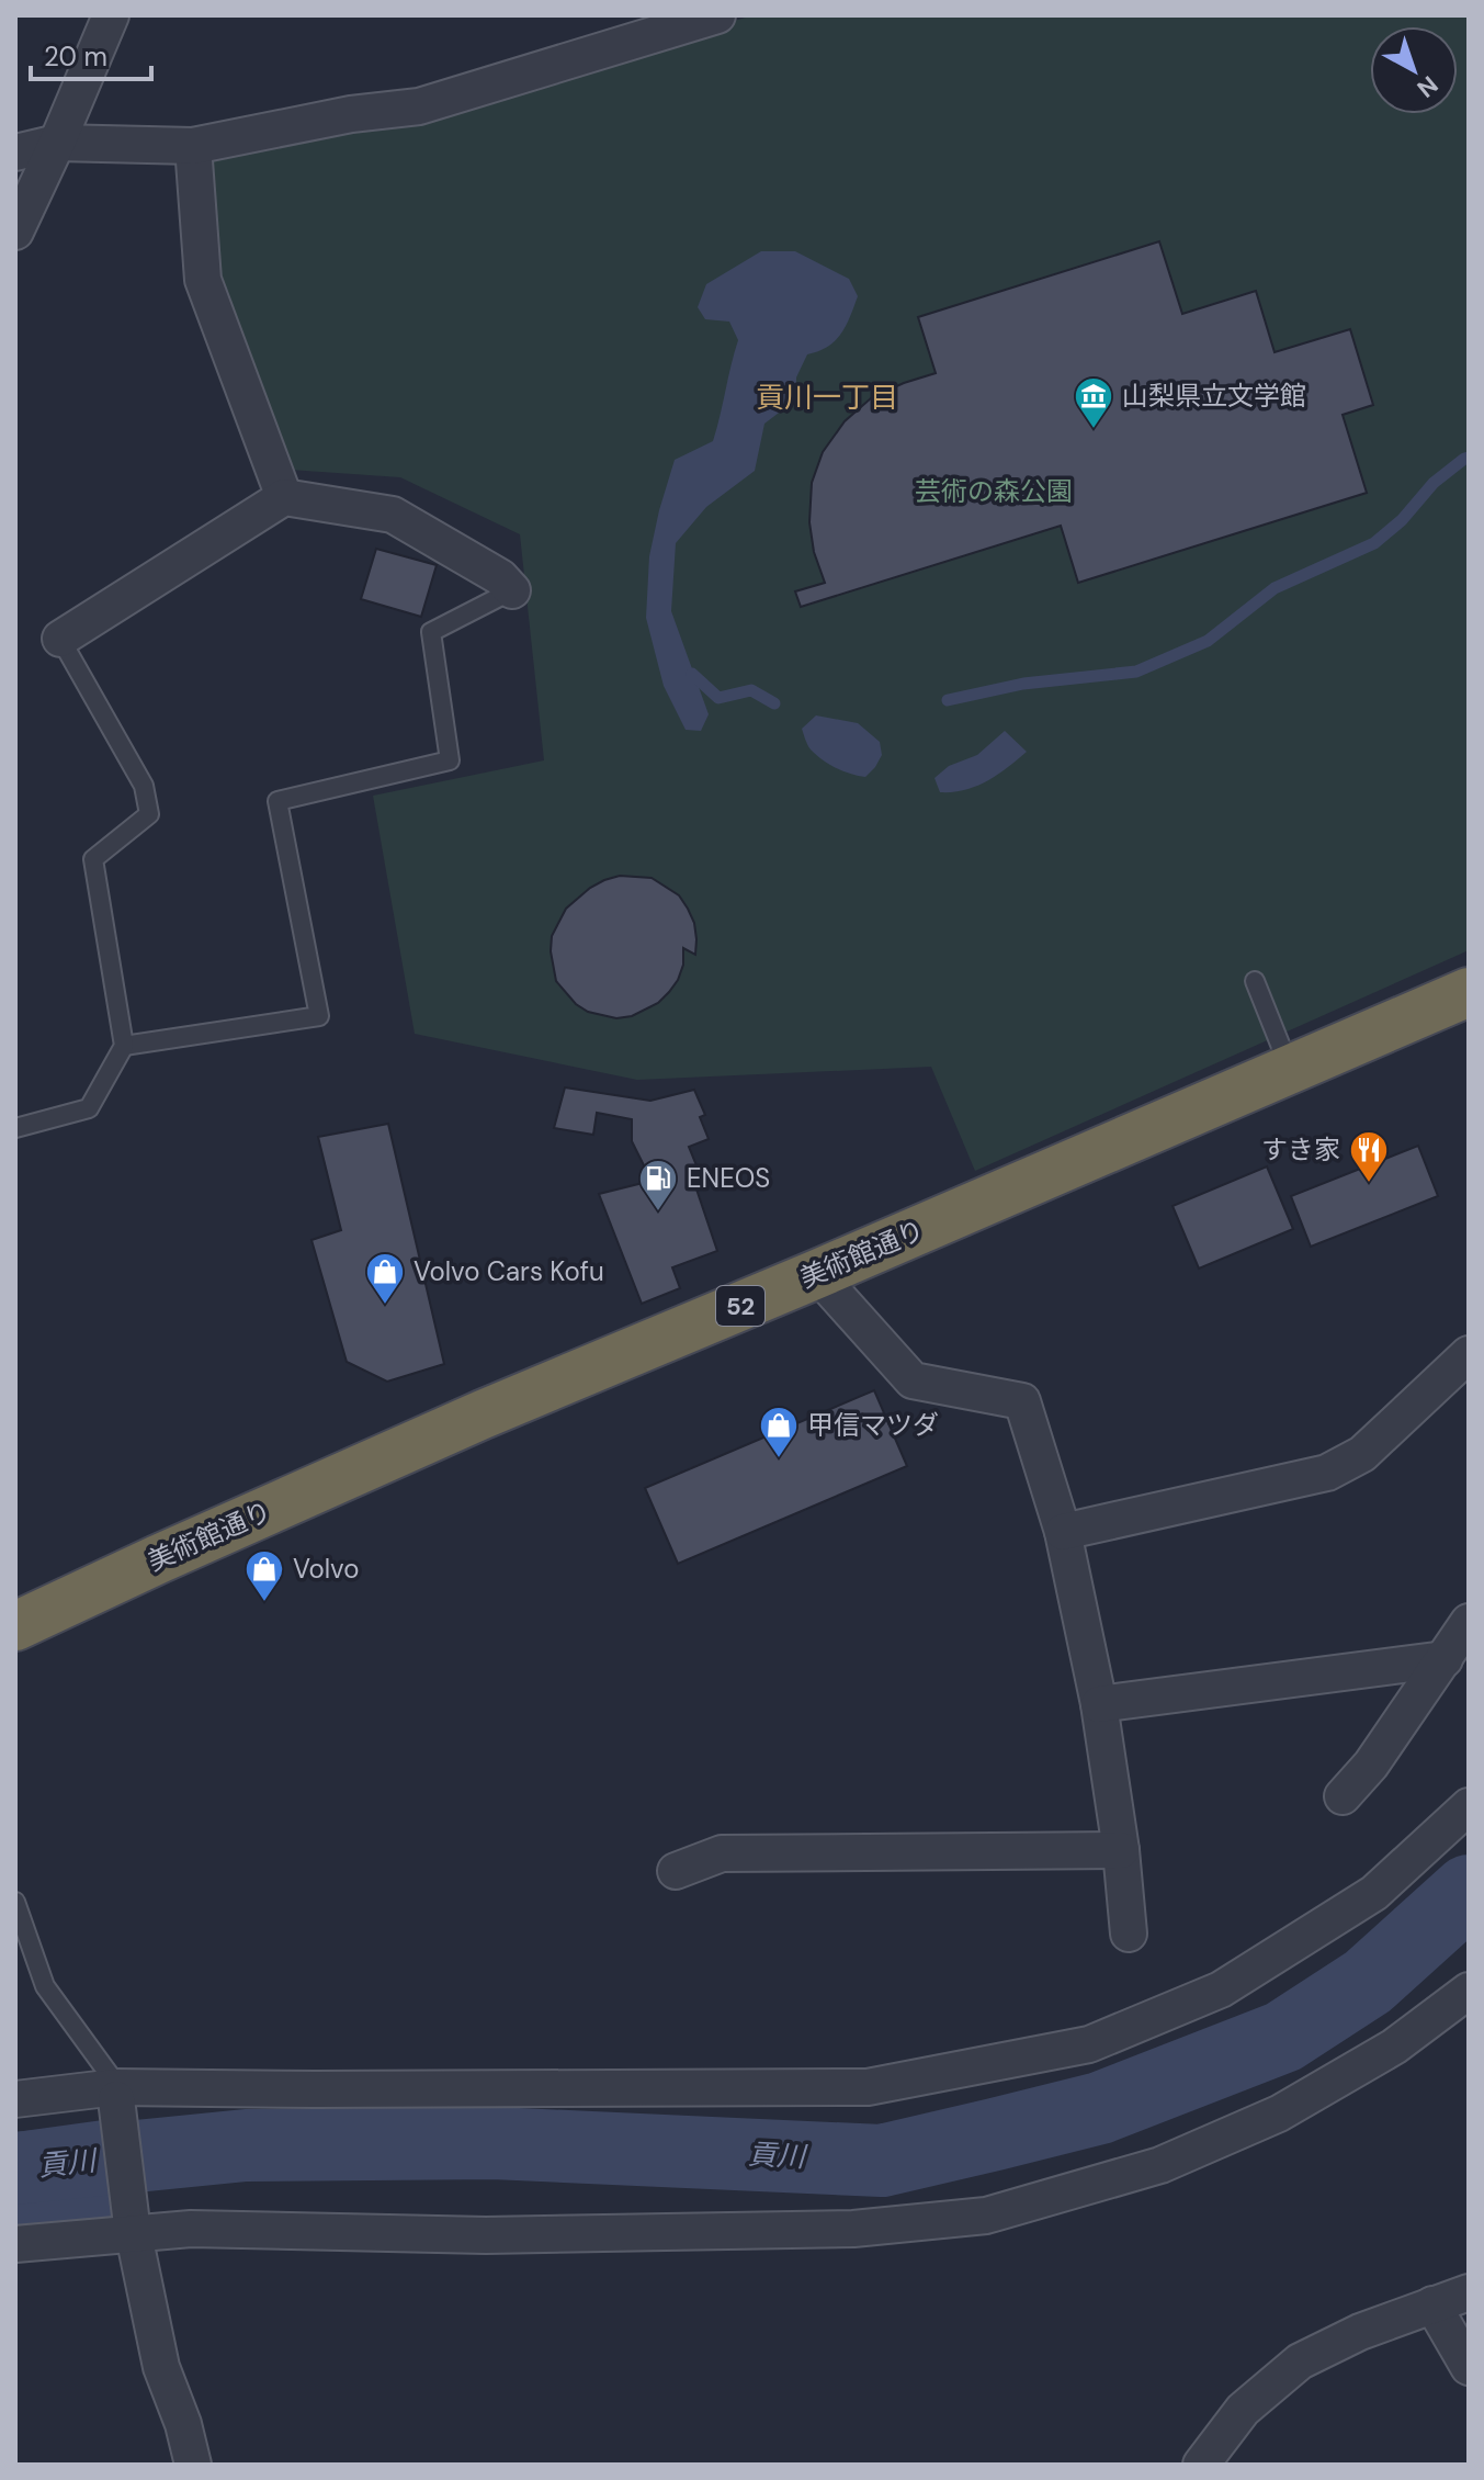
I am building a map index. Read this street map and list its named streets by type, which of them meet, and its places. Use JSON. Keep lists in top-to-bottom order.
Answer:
{
  "streets": {
    "highway": ["美術館通り", "52"]
  },
  "districts": ["貢川一丁目"],
  "water": ["貢川"],
  "parks": ["芸術の森公園"],
  "places": {
    "museum": ["山梨県立文学館"],
    "restaurant": ["すき家"],
    "fuel station": ["ENEOS"],
    "shop": ["Volvo Cars Kofu", "甲信マツダ", "Volvo"]
  },
  "scale_bar": "20 m",
  "north": "bottom right"
}
